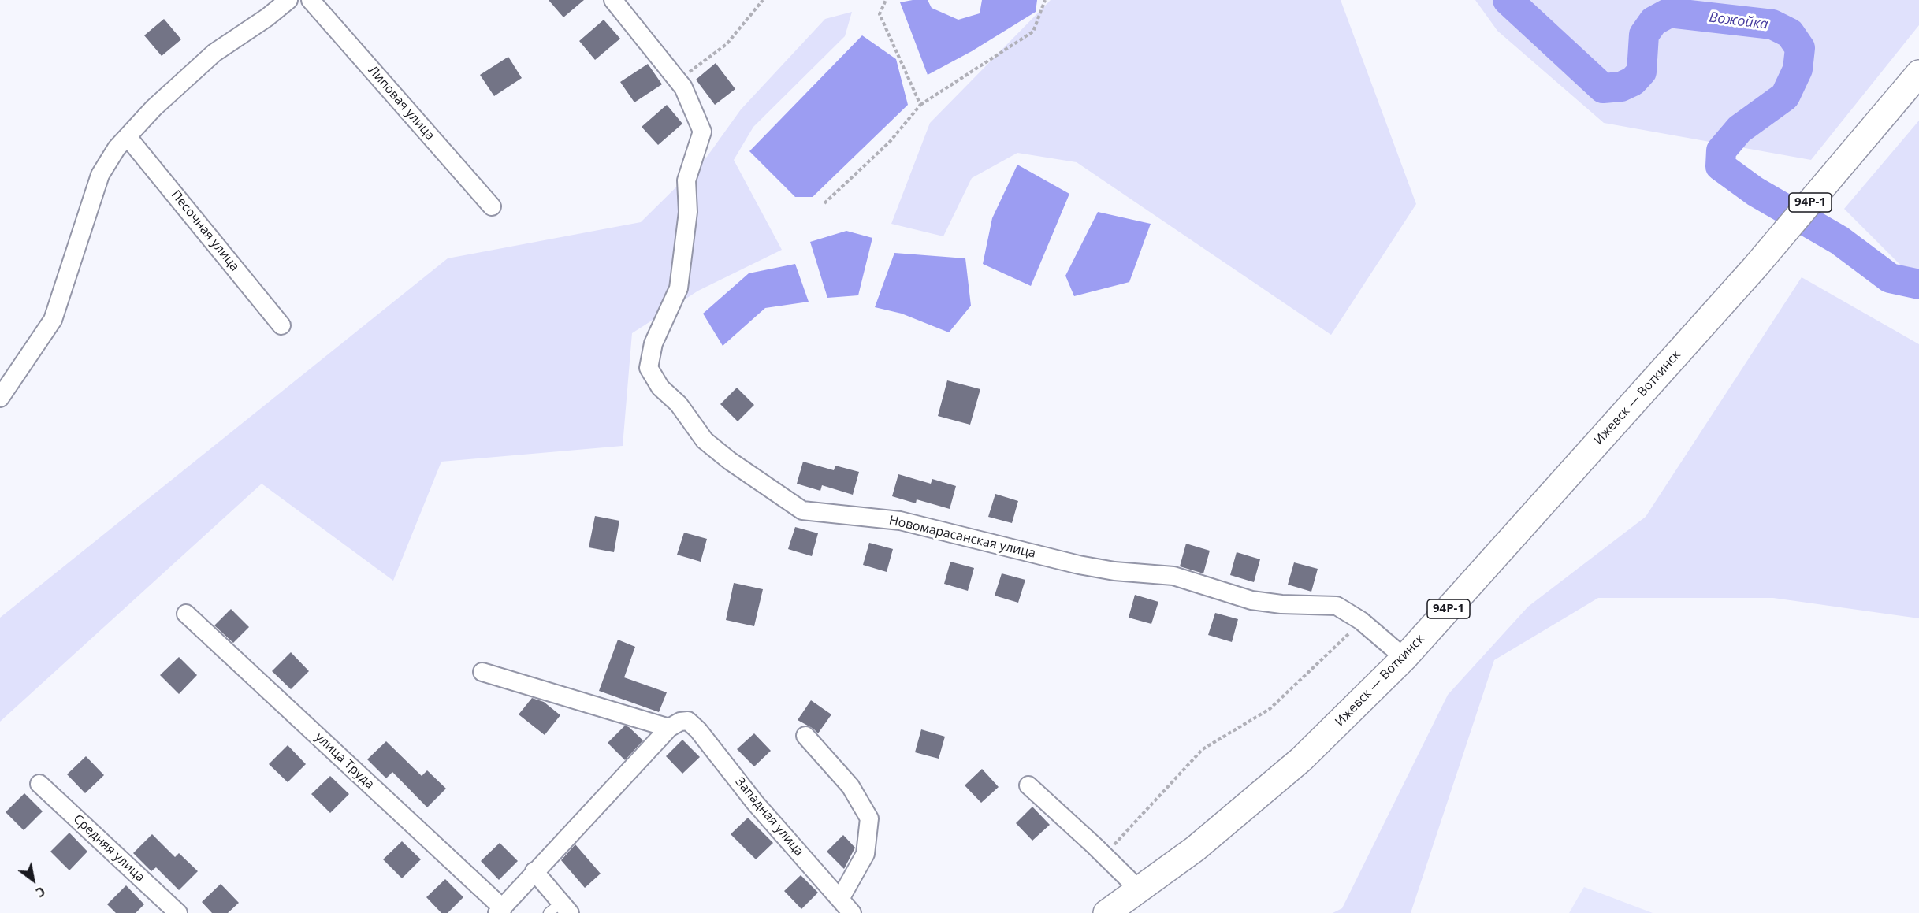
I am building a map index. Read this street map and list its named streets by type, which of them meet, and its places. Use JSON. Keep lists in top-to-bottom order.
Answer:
{
  "streets": {
    "main road": ["94Р-1", "Ижевск — Воткинск"],
    "street": [
      "Липовая улица",
      "Песочная улица",
      "Новомарасанская улица",
      "улица Труда",
      "Западная улица",
      "Средняя улица"
    ]
  },
  "crossings": [
    ["Ижевск — Воткинск", "Новомарасанская улица"]
  ],
  "water": ["Вожойка"],
  "north": "bottom right"
}
